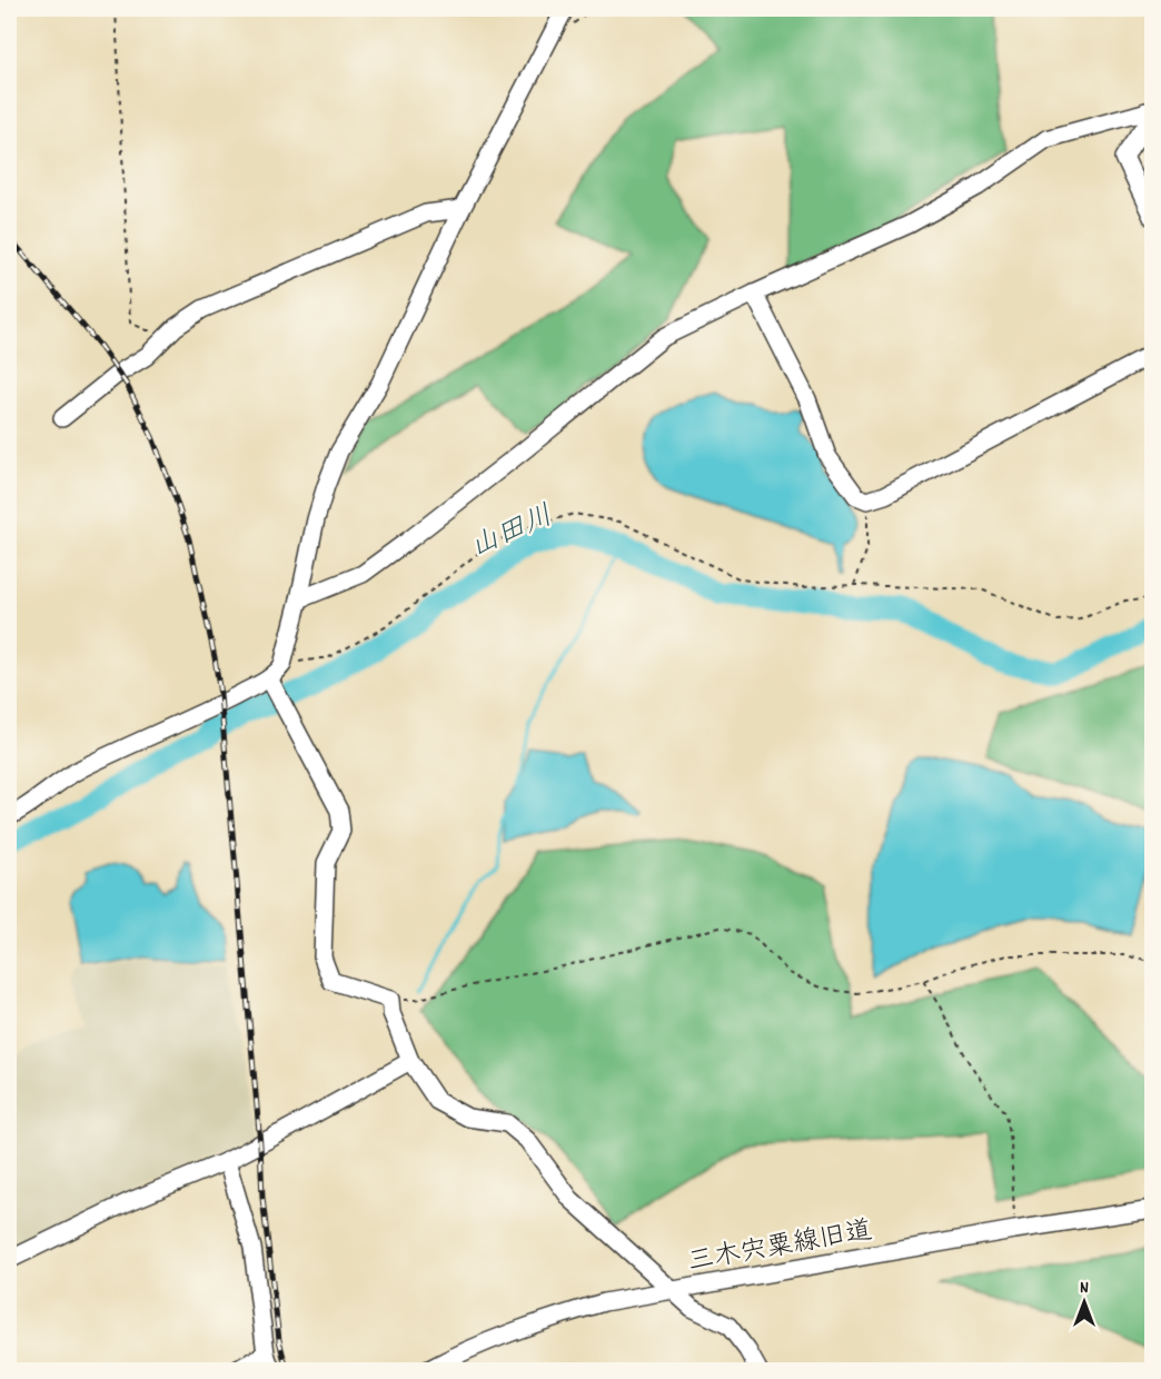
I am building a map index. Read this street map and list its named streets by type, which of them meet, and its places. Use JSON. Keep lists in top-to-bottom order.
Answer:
{
  "streets": {
    "street": ["三木宍粟線旧道"]
  },
  "water": ["山田川"],
  "north": "top"
}
